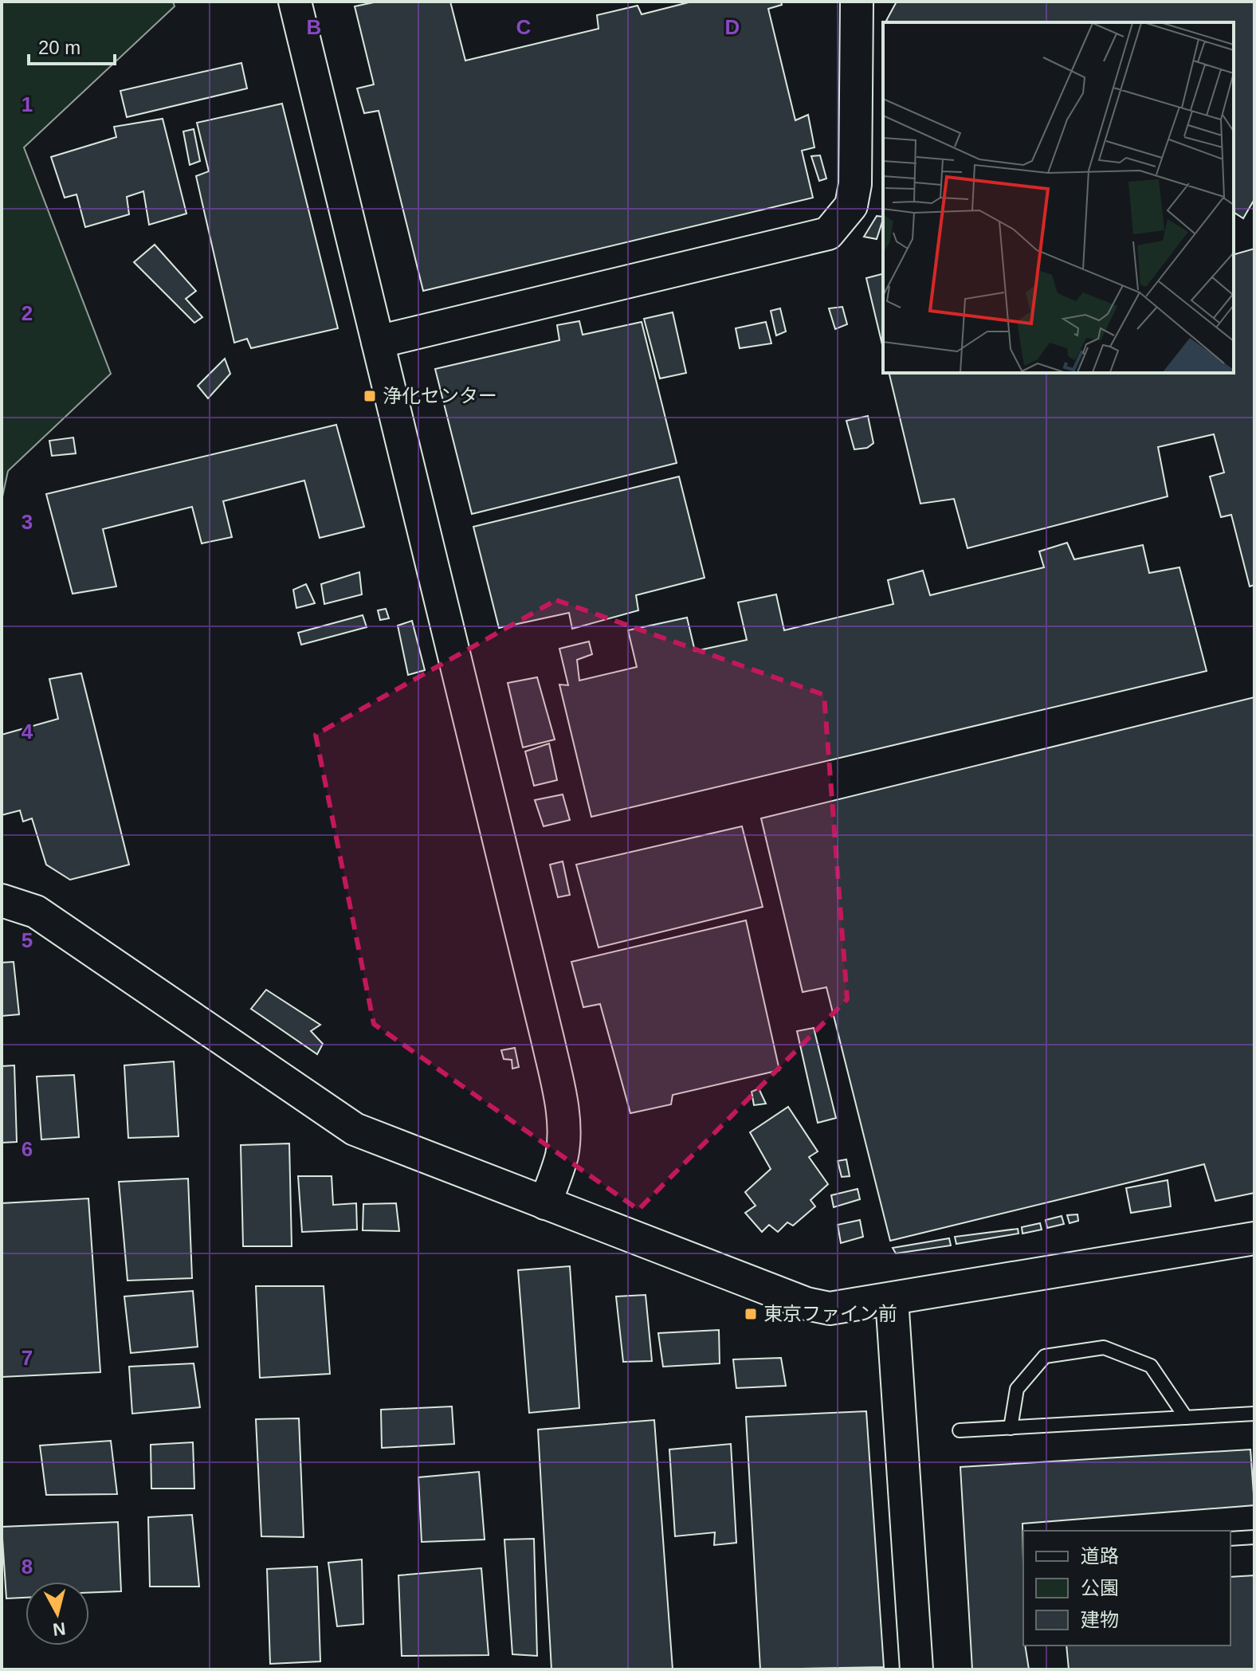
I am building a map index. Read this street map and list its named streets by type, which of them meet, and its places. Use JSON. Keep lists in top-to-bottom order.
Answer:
{
  "places": {
    "transit": ["浄化センター", "東京ファイン前"]
  },
  "legend": ["道路", "公園", "建物"],
  "scale_bar": "20 m",
  "north": "bottom",
  "grid": {
    "columns": ["B", "C", "D"],
    "rows": [
      "1",
      "2",
      "3",
      "4",
      "5",
      "6",
      "7",
      "8"
    ]
  }
}
